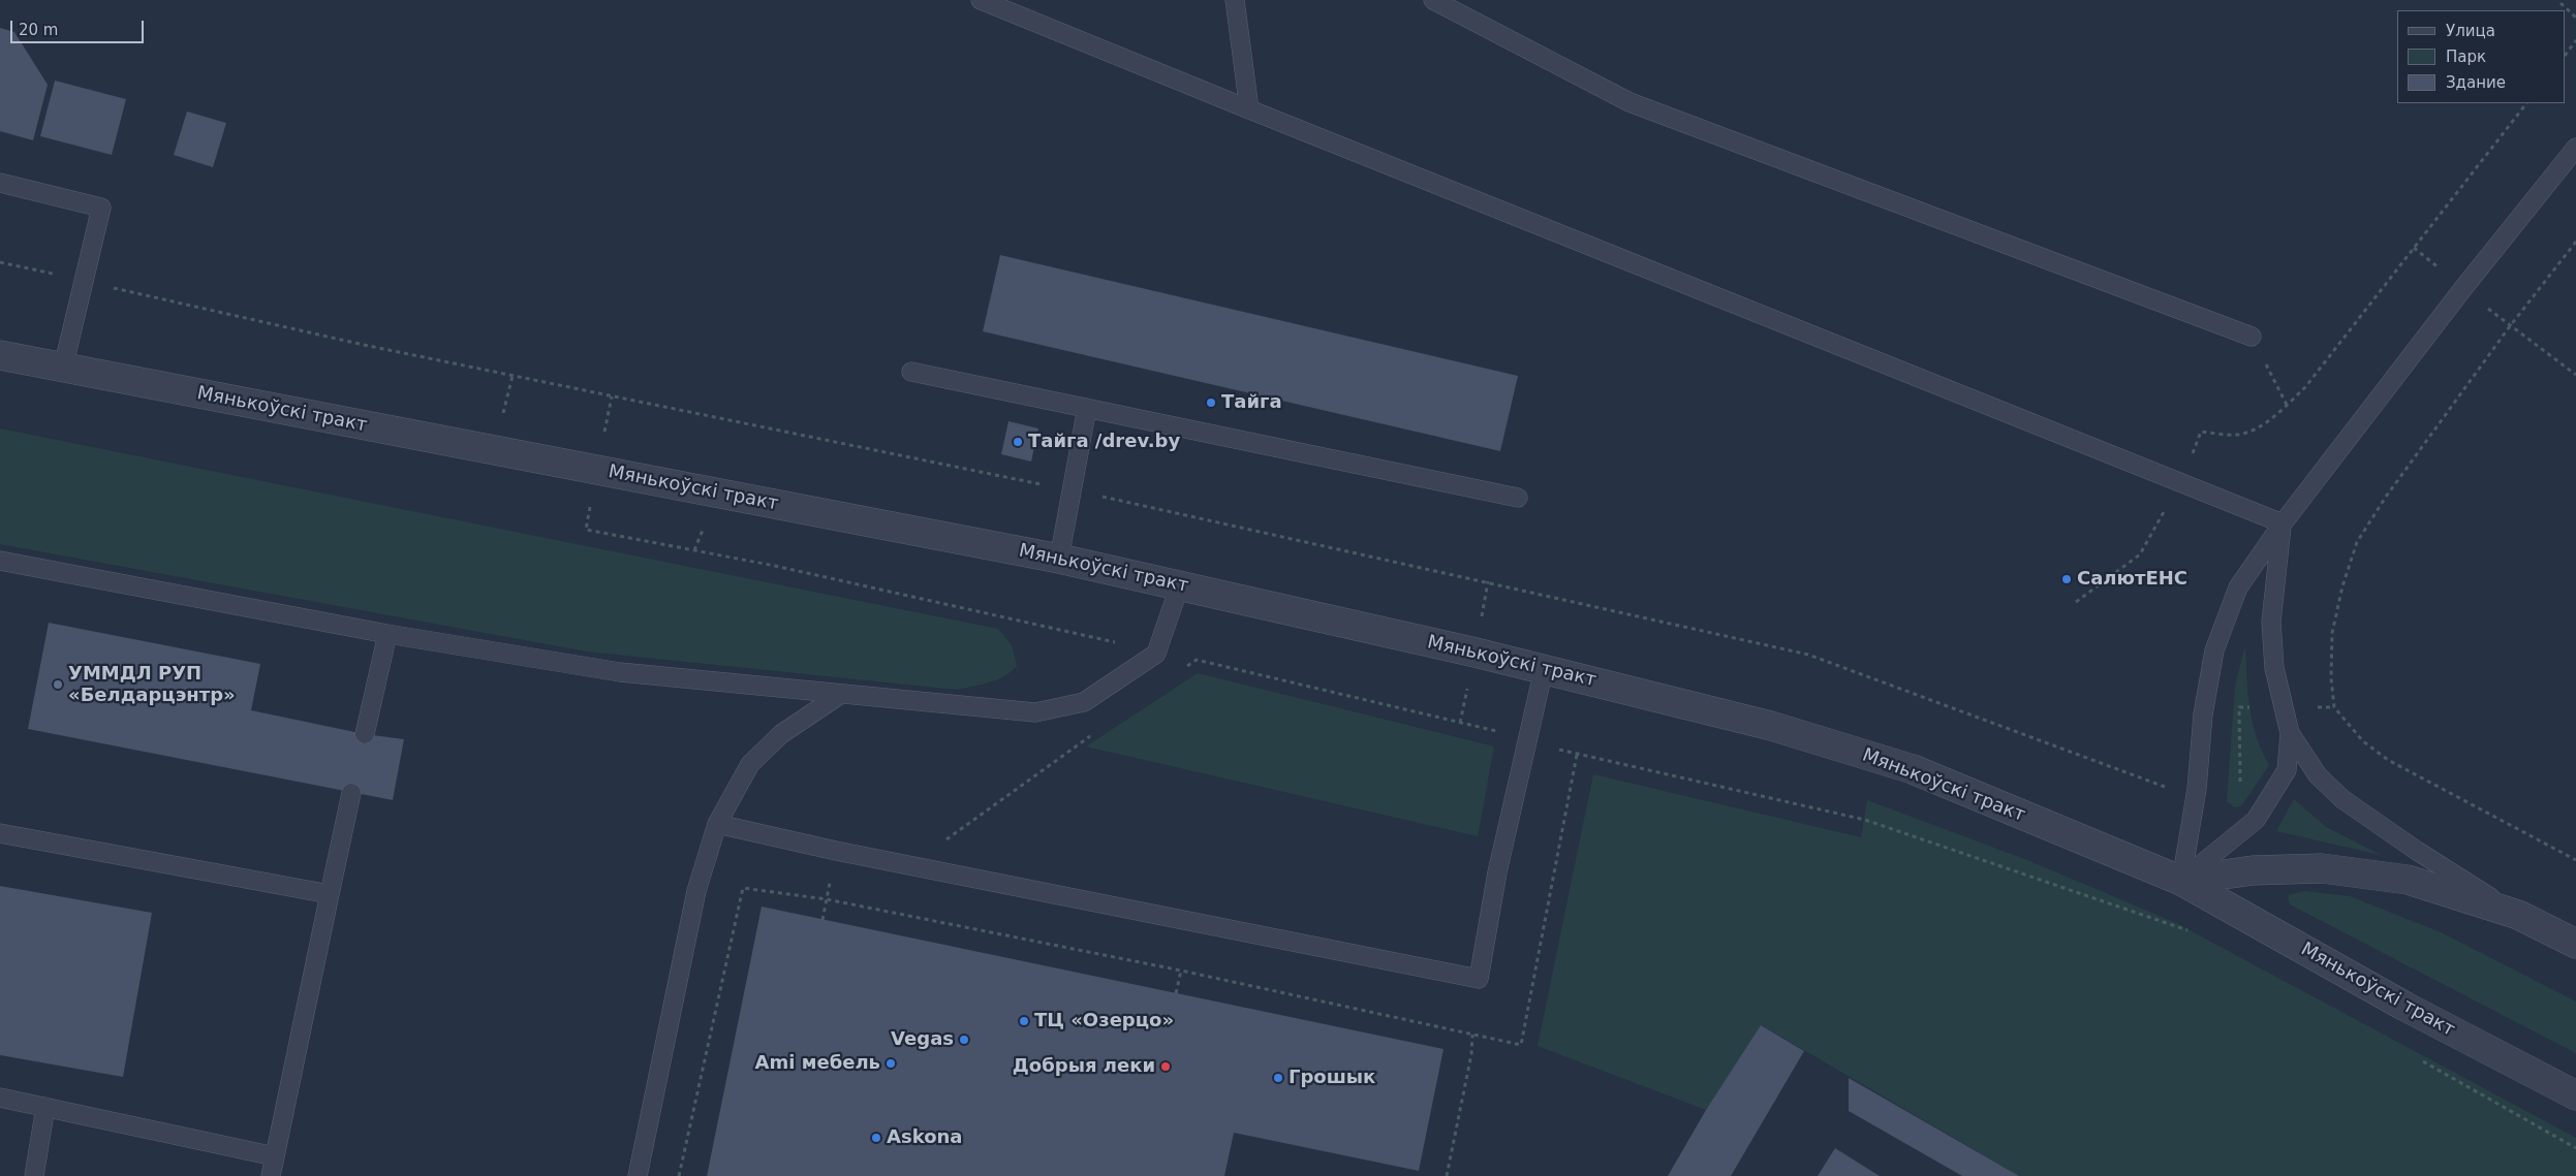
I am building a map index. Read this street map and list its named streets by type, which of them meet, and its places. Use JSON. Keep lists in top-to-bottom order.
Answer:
{
  "streets": {
    "street": ["Мянькоўскі тракт"]
  },
  "places": [
    "Тайга",
    "Тайга /drev.by",
    "СалютЕНС",
    "УММДЛ РУП «Белдарцэнтр»",
    "ТЦ «Озерцо»",
    "Vegas",
    "Ami мебель",
    "Добрыя леки",
    "Грошык",
    "Askona"
  ],
  "legend": ["Улица", "Парк", "Здание"],
  "scale_bar": "20 m"
}
